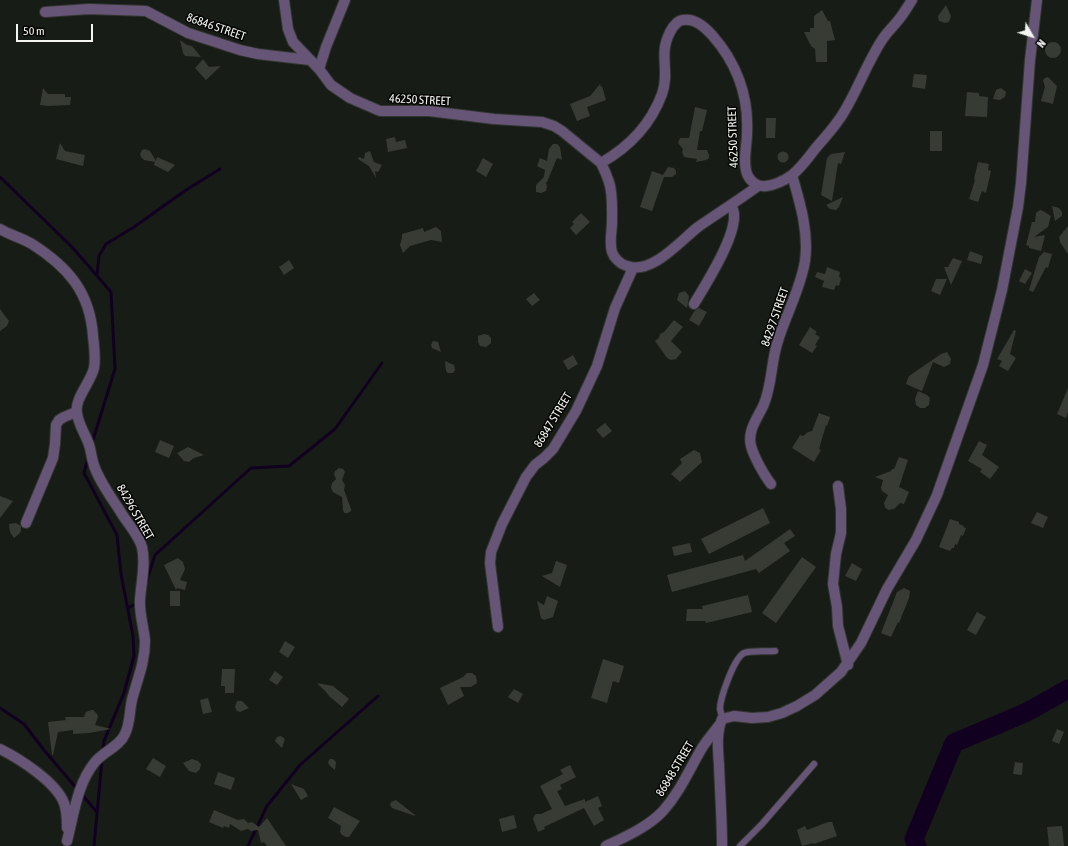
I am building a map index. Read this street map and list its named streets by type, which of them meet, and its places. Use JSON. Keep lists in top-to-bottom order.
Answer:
{
  "streets": {
    "street": [
      "86846 STREET",
      "46250 STREET",
      "84297 STREET",
      "86847 STREET",
      "84296 STREET",
      "86848 STREET"
    ]
  },
  "crossings": [
    ["86846 STREET", "46250 STREET"]
  ],
  "scale_bar": "50 m",
  "north": "bottom right"
}
